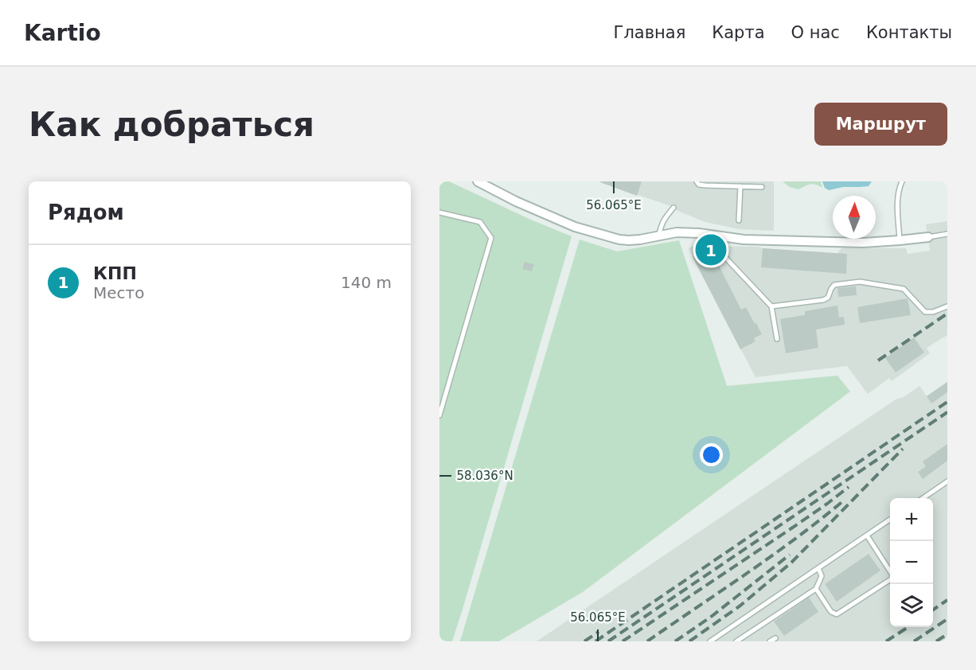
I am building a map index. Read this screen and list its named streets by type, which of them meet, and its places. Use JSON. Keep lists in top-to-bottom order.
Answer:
{
  "north": "top",
  "page": {
    "header": "Kartio",
    "nav": [
      "Главная",
      "Карта",
      "О нас",
      "Контакты"
    ],
    "buttons": "Маршрут",
    "title": "Как добраться",
    "heading": "Рядом",
    "pins": "1",
    "list": [
      {
        "mark": "1",
        "name": "КПП",
        "note": "Место",
        "value": "140 m"
      }
    ],
    "map_buttons": ["+", "−"]
  },
  "coordinates": ["56.065°E", "58.036°N"]
}
